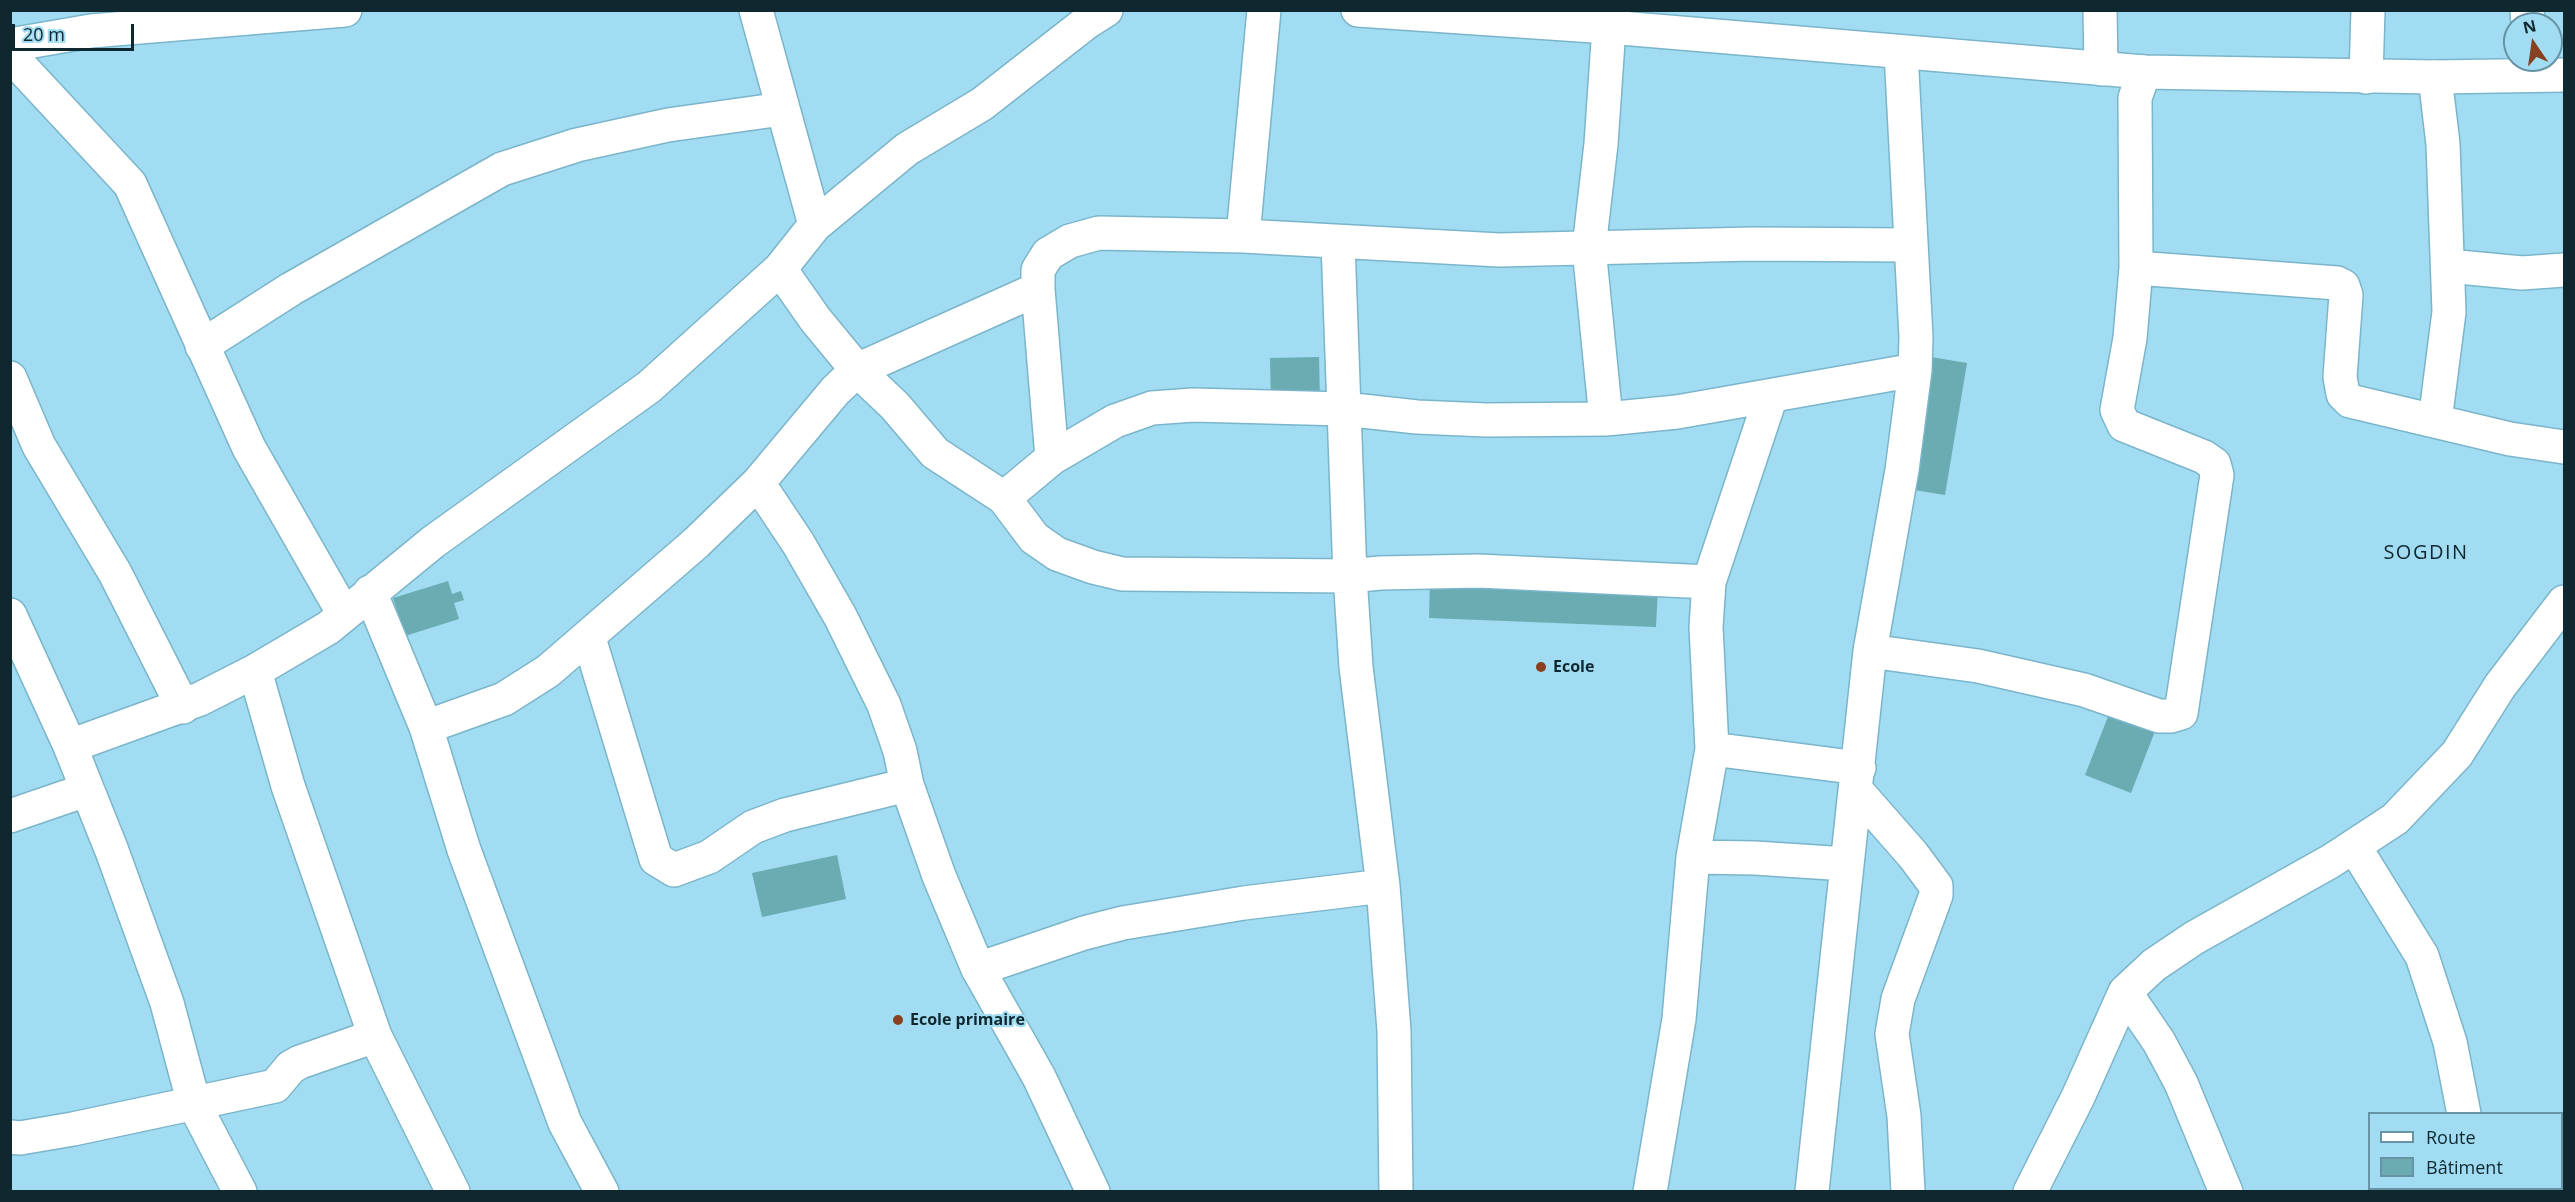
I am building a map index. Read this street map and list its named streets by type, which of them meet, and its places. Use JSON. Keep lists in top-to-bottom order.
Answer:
{
  "districts": ["SOGDIN"],
  "places": ["Ecole", "Ecole primaire"],
  "legend": ["Route", "Bâtiment"],
  "scale_bar": "20 m",
  "north": "top"
}
